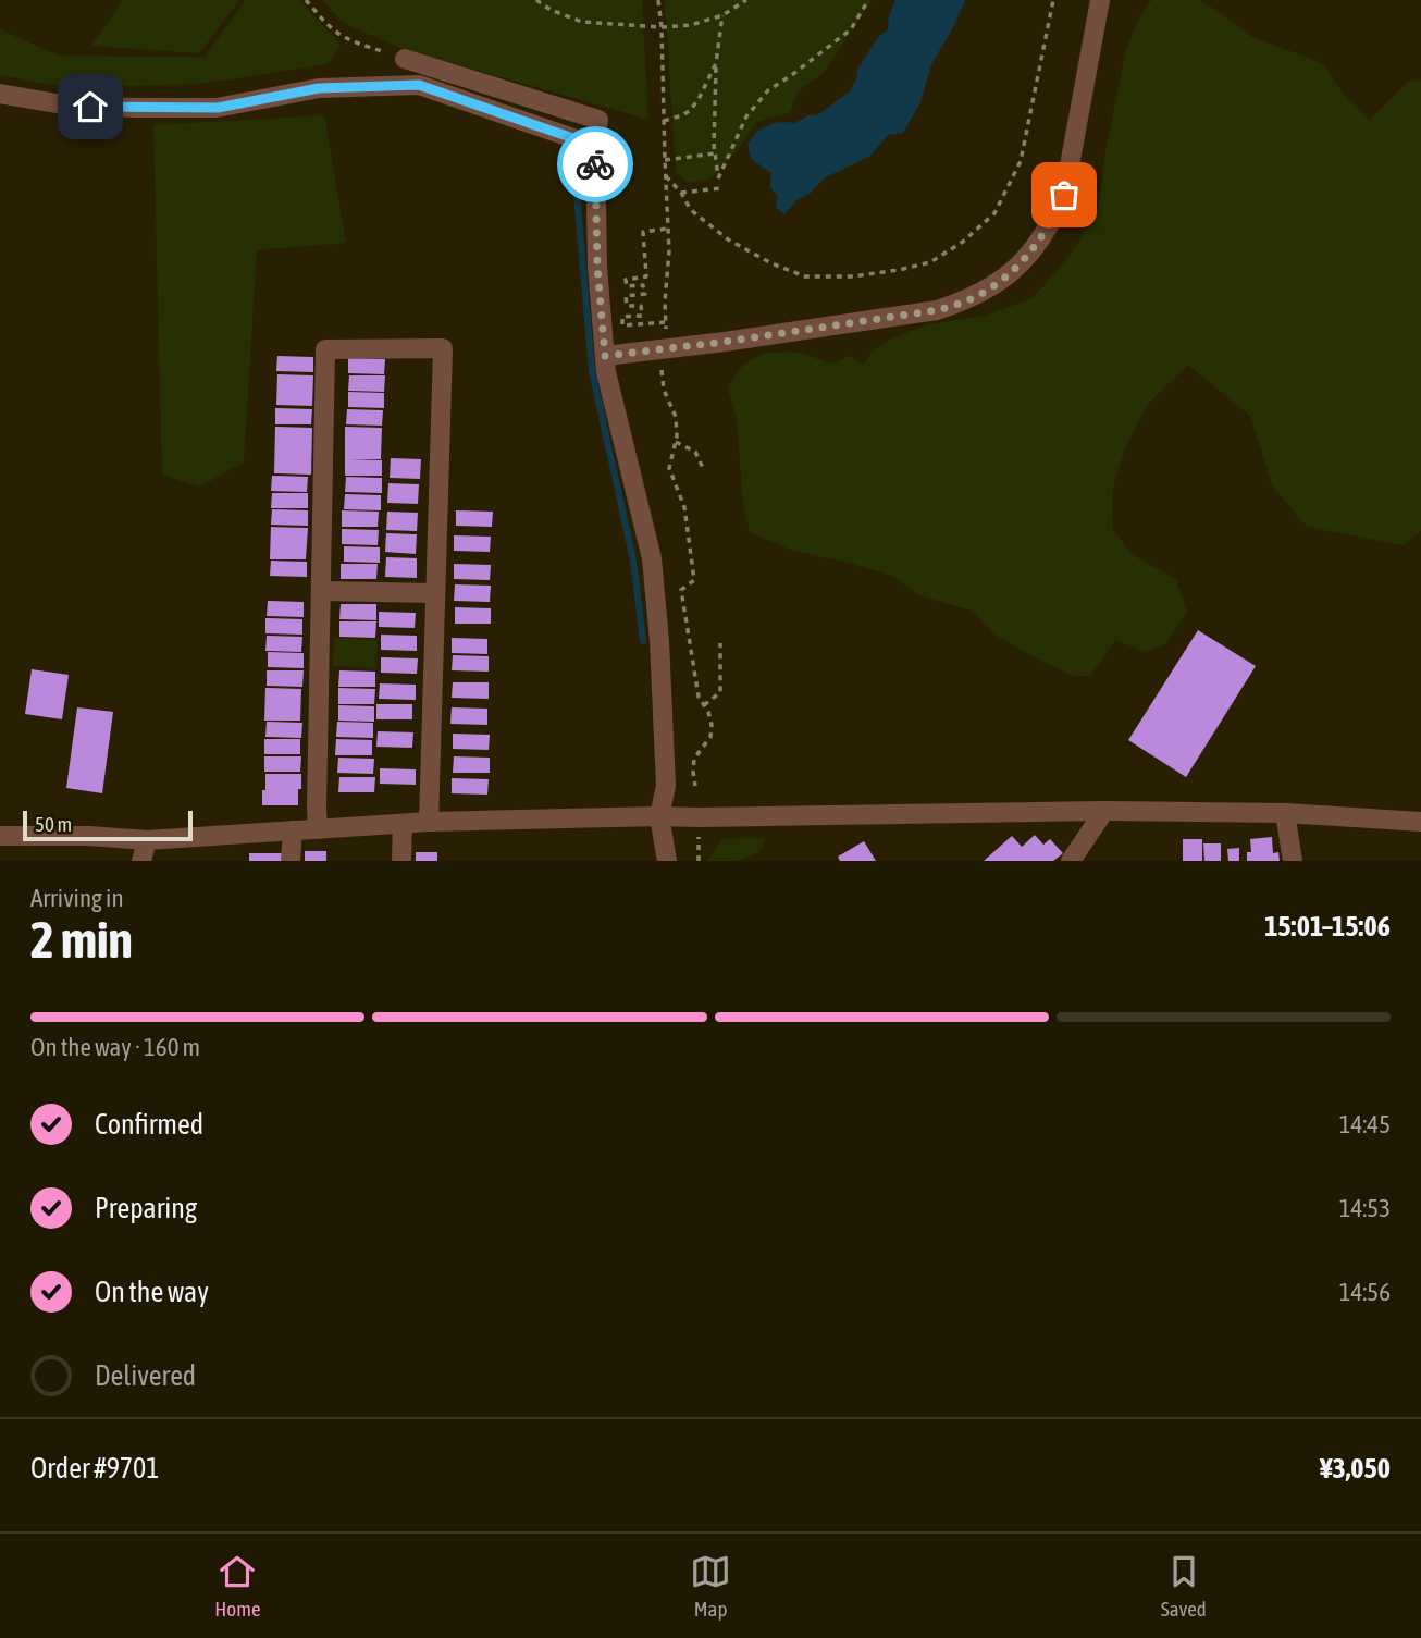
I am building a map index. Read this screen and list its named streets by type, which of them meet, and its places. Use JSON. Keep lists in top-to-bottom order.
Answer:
{
  "scale_bar": "50 m",
  "page": {
    "scale": "50 m",
    "heading": ["2 min", "Arriving in", "15:01–15:06"],
    "panel": ["Order #9701", "¥3,050"],
    "bar": "On the way · 160 m",
    "list": [
      ["Confirmed", "14:45"],
      ["Preparing", "14:53"],
      ["On the way", "14:56"],
      "Delivered"
    ],
    "tabs": ["Home", "Map", "Saved"]
  }
}
